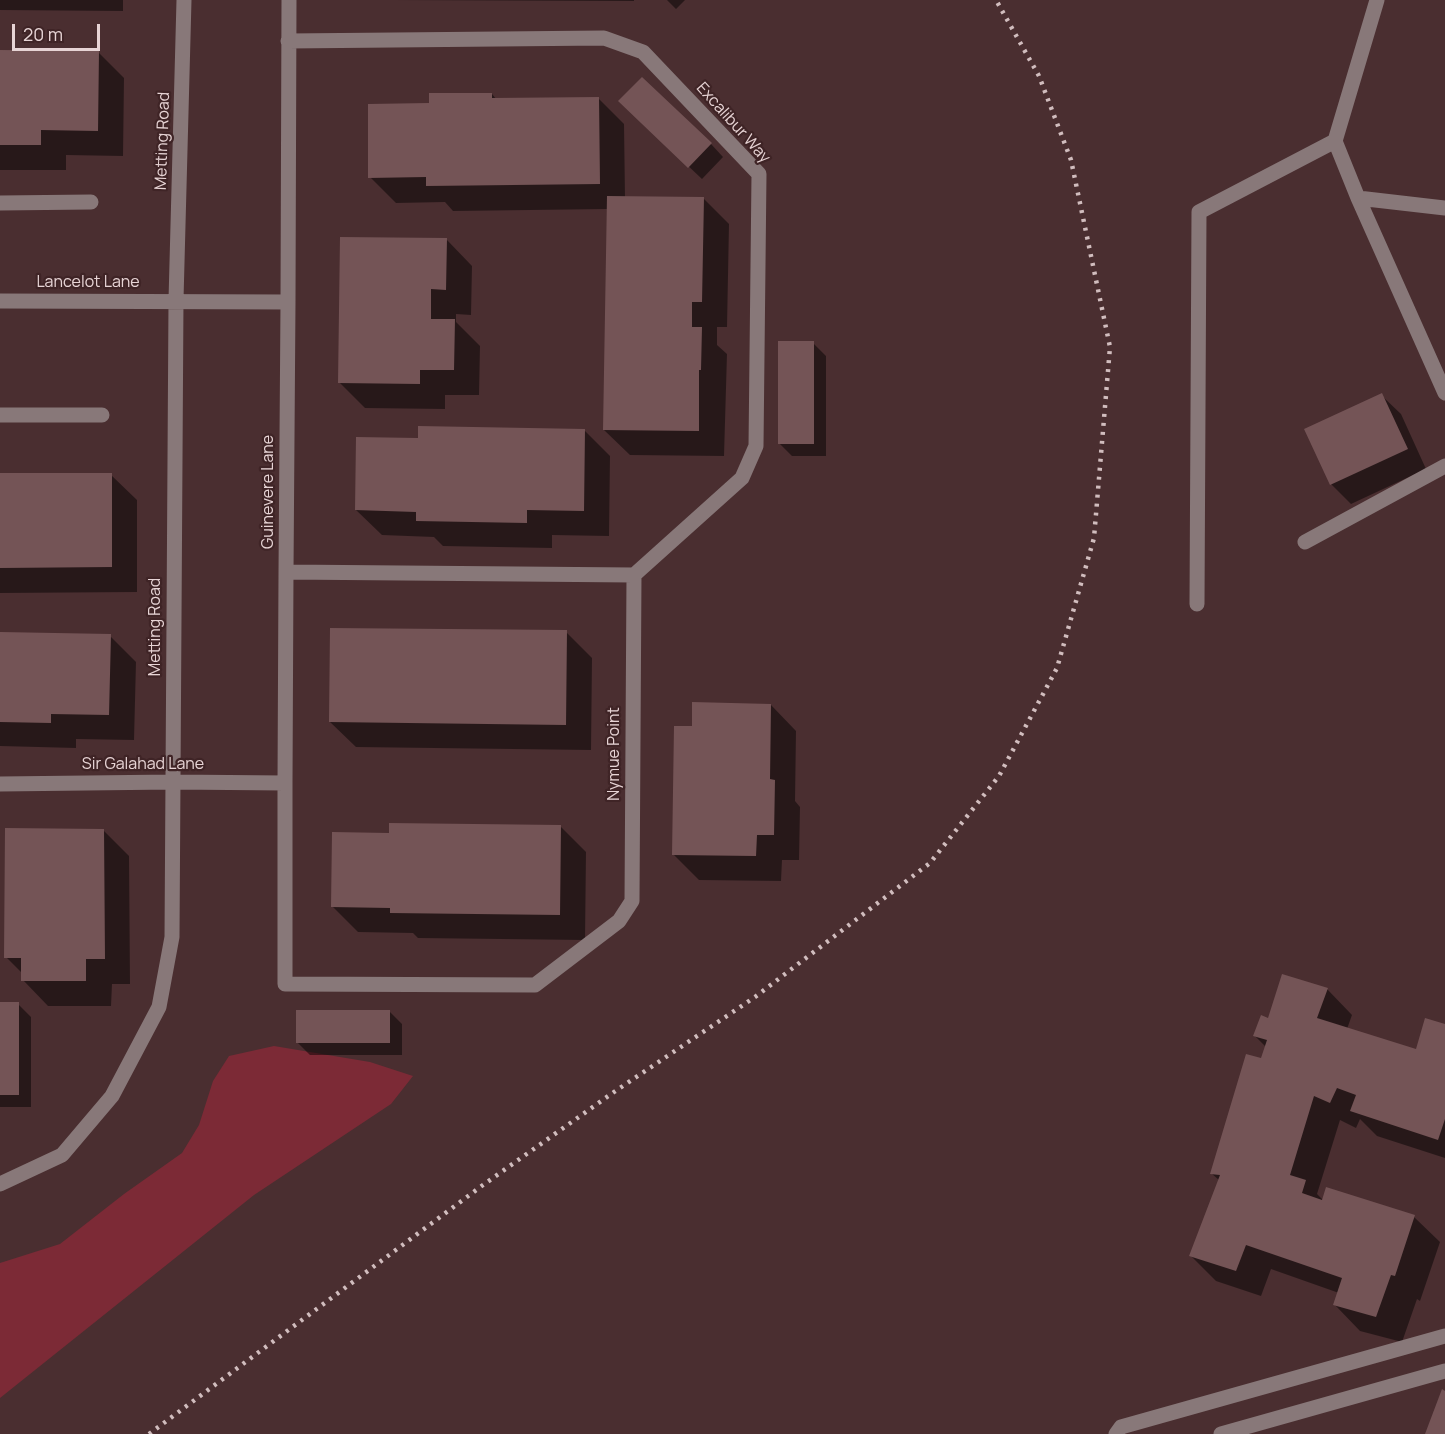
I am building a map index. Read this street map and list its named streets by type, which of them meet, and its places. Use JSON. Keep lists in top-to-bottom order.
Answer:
{
  "streets": {
    "street": [
      "Excalibur Way",
      "Metting Road",
      "Lancelot Lane",
      "Guinevere Lane",
      "Nymue Point",
      "Sir Galahad Lane"
    ]
  },
  "crossings": [
    ["Excalibur Way", "Guinevere Lane"],
    ["Excalibur Way", "Nymue Point"],
    ["Metting Road", "Lancelot Lane"],
    ["Metting Road", "Sir Galahad Lane"],
    ["Lancelot Lane", "Guinevere Lane"],
    ["Guinevere Lane", "Nymue Point"],
    ["Guinevere Lane", "Sir Galahad Lane"]
  ],
  "scale_bar": "20 m"
}
